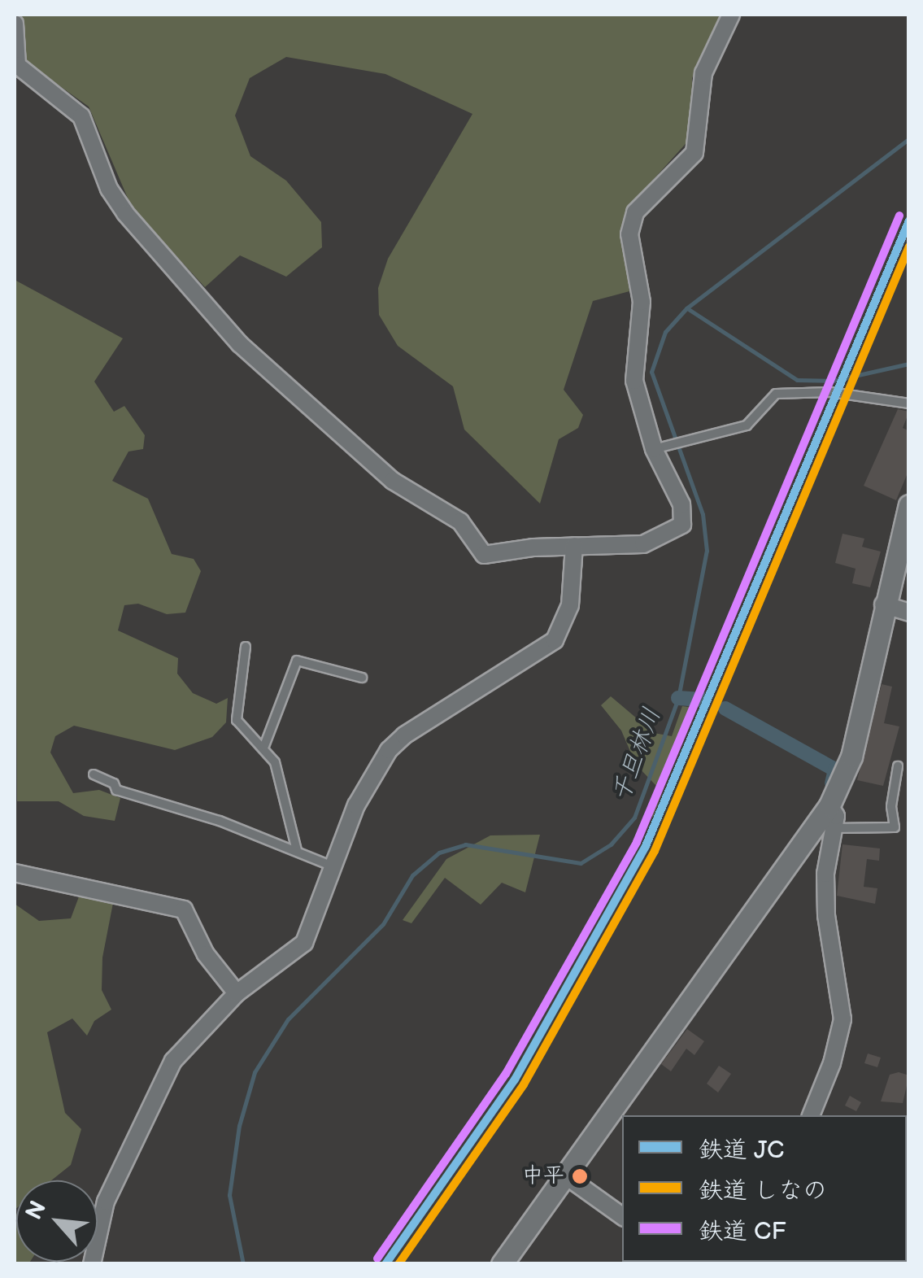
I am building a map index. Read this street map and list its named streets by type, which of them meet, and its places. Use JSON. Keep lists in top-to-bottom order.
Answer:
{
  "water": ["千旦林川"],
  "places": ["中平"],
  "lines": ["rail line CF", "rail line JC", "rail line しなの"],
  "legend": ["鉄道 JC", "鉄道 しなの", "鉄道 CF"],
  "north": "top left"
}
